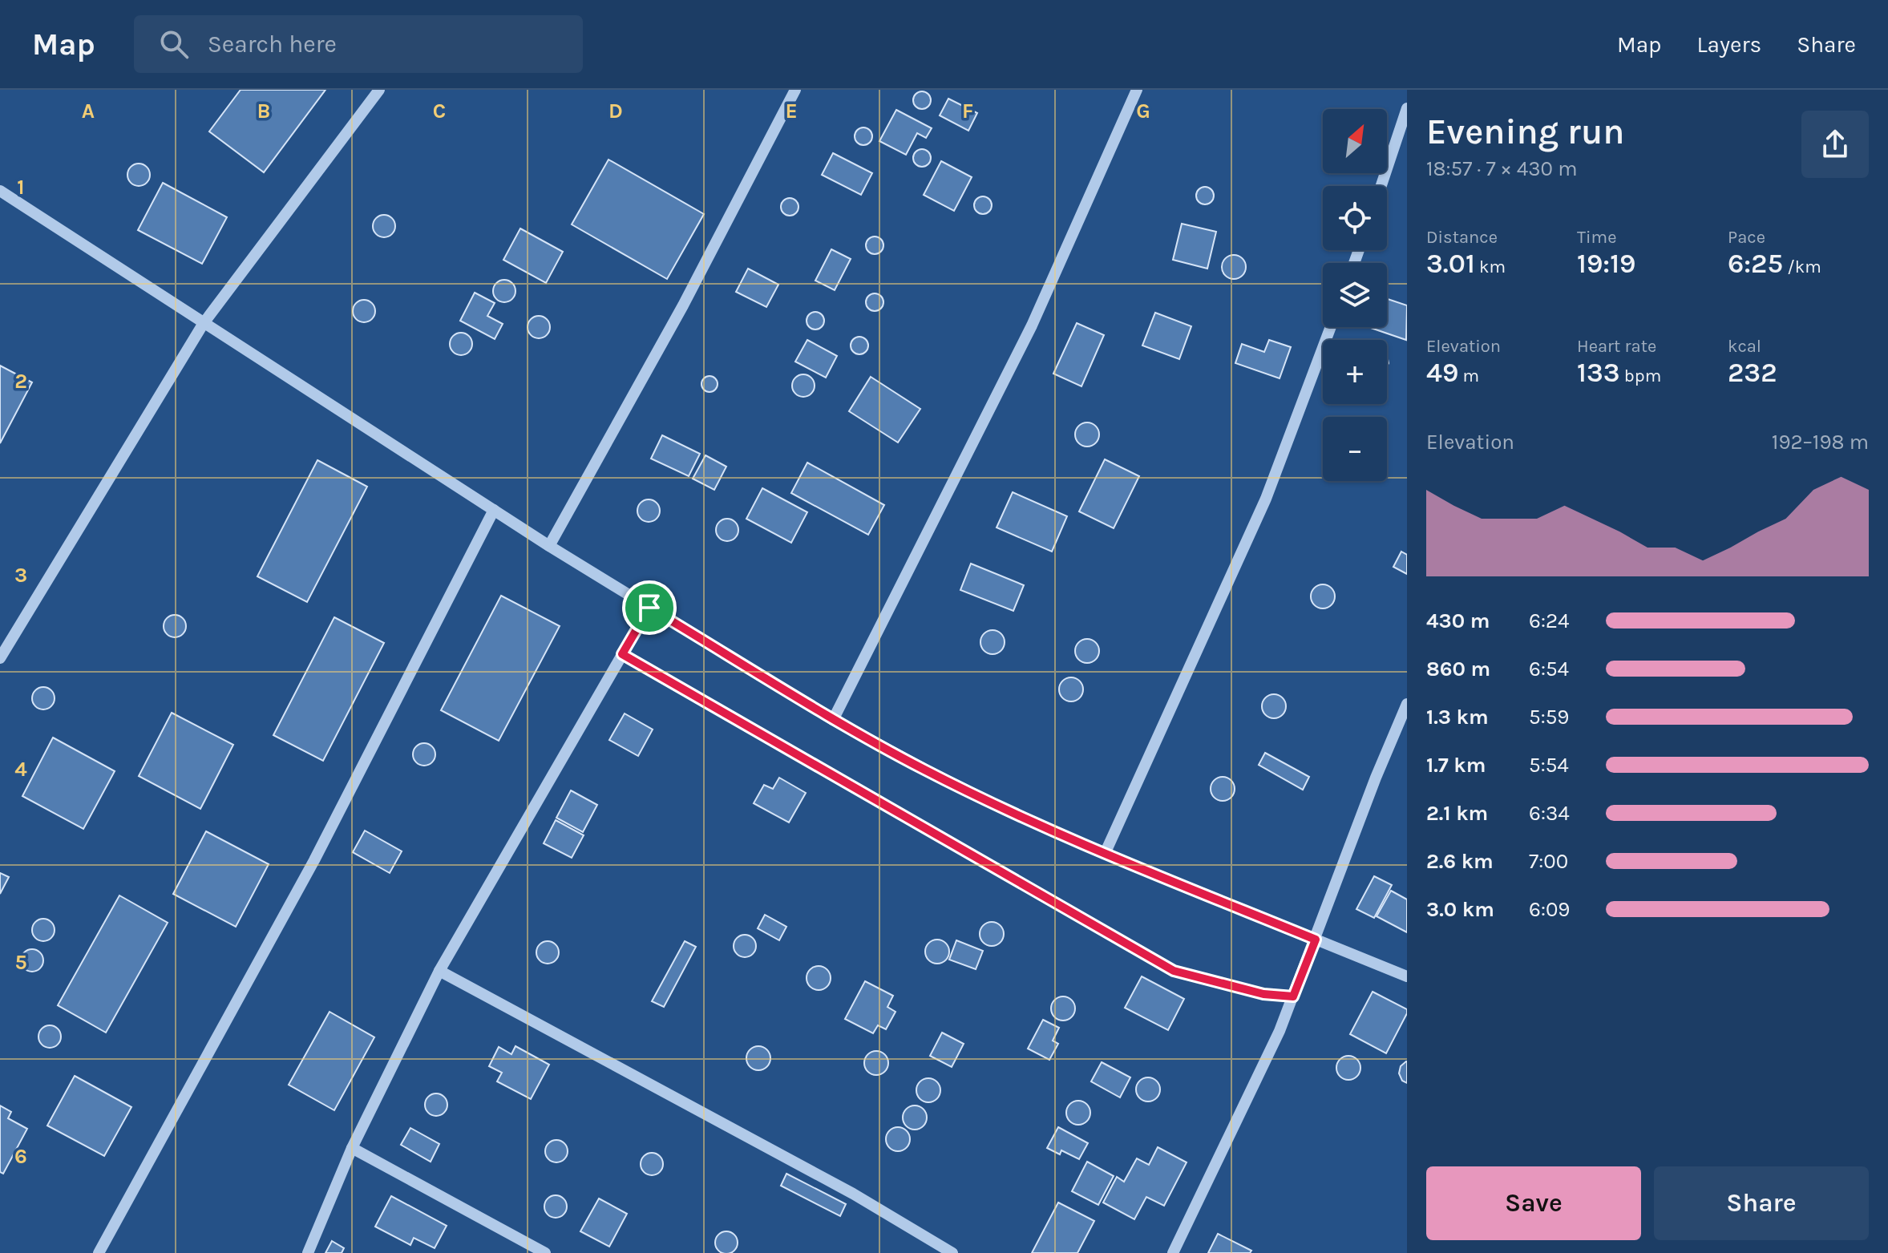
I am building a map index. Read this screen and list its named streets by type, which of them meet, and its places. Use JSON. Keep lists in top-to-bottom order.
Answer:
{
  "north": "top right",
  "page": {
    "header": "Map",
    "search": "Search here",
    "nav": ["Map", "Layers", "Share"],
    "heading": ["Evening run", "18:57 · 7 × 430 m"],
    "map_buttons": ["+", "−"],
    "stats": [
      ["Distance", "3.01 km"],
      ["Time", "19:19"],
      ["Pace", "6:25 /km"],
      ["Elevation", "49 m"],
      ["Heart rate", "133 bpm"],
      ["kcal", "232"]
    ],
    "chart": ["Elevation", "192–198 m"],
    "list": [
      {
        "name": "430 m",
        "note": "6:24"
      },
      {
        "name": "860 m",
        "note": "6:54"
      },
      {
        "name": "1.3 km",
        "note": "5:59"
      },
      {
        "name": "1.7 km",
        "note": "5:54"
      },
      {
        "name": "2.1 km",
        "note": "6:34"
      },
      {
        "name": "2.6 km",
        "note": "7:00"
      },
      {
        "name": "3.0 km",
        "note": "6:09"
      }
    ],
    "buttons": ["Save", "Share"]
  },
  "grid": {
    "columns": [
      "A",
      "B",
      "C",
      "D",
      "E",
      "F",
      "G"
    ],
    "rows": [
      "1",
      "2",
      "3",
      "4",
      "5",
      "6"
    ]
  }
}
